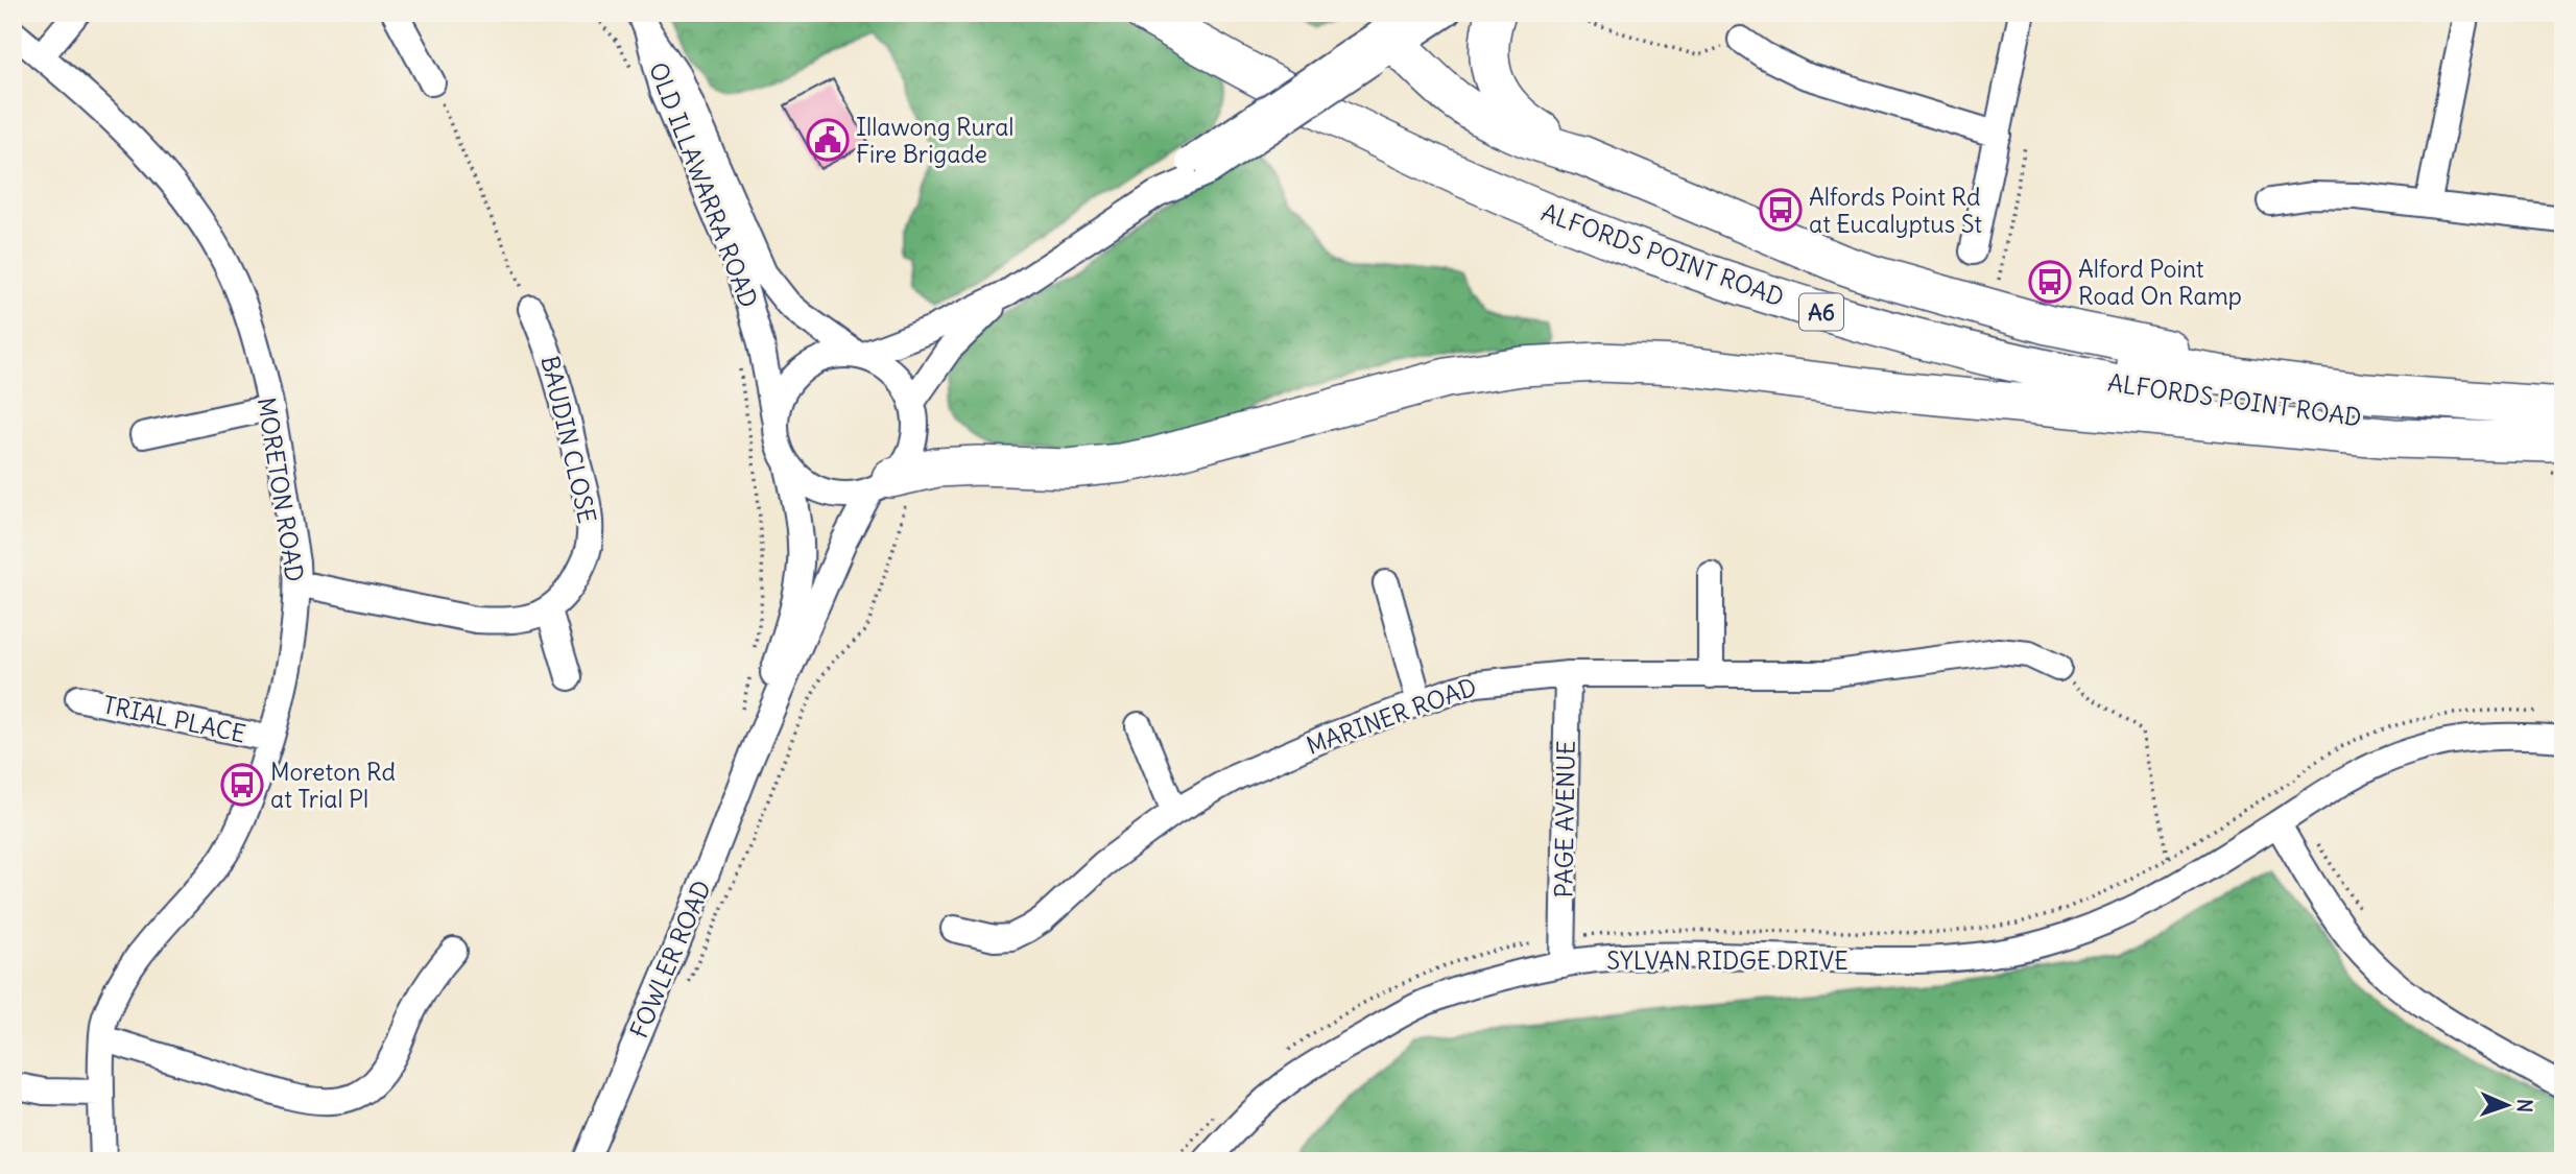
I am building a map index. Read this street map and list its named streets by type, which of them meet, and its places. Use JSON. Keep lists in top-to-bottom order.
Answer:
{
  "streets": {
    "highway": ["ALFORDS POINT ROAD", "A6"],
    "street": [
      "OLD ILLAWARRA ROAD",
      "BAUDIN CLOSE",
      "MORETON ROAD",
      "MARINER ROAD",
      "TRIAL PLACE",
      "PAGE AVENUE",
      "FOWLER ROAD",
      "SYLVAN RIDGE DRIVE"
    ]
  },
  "crossings": [
    ["OLD ILLAWARRA ROAD", "FOWLER ROAD"],
    ["MORETON ROAD", "TRIAL PLACE"],
    ["MARINER ROAD", "PAGE AVENUE"],
    ["PAGE AVENUE", "SYLVAN RIDGE DRIVE"]
  ],
  "places": {
    "public building": ["Illawong Rural Fire Brigade"],
    "bus stop": ["Alfords Point Rd at Eucalyptus St", "Alford Point Road On Ramp", "Moreton Rd at Trial Pl"]
  },
  "north": "right"
}
